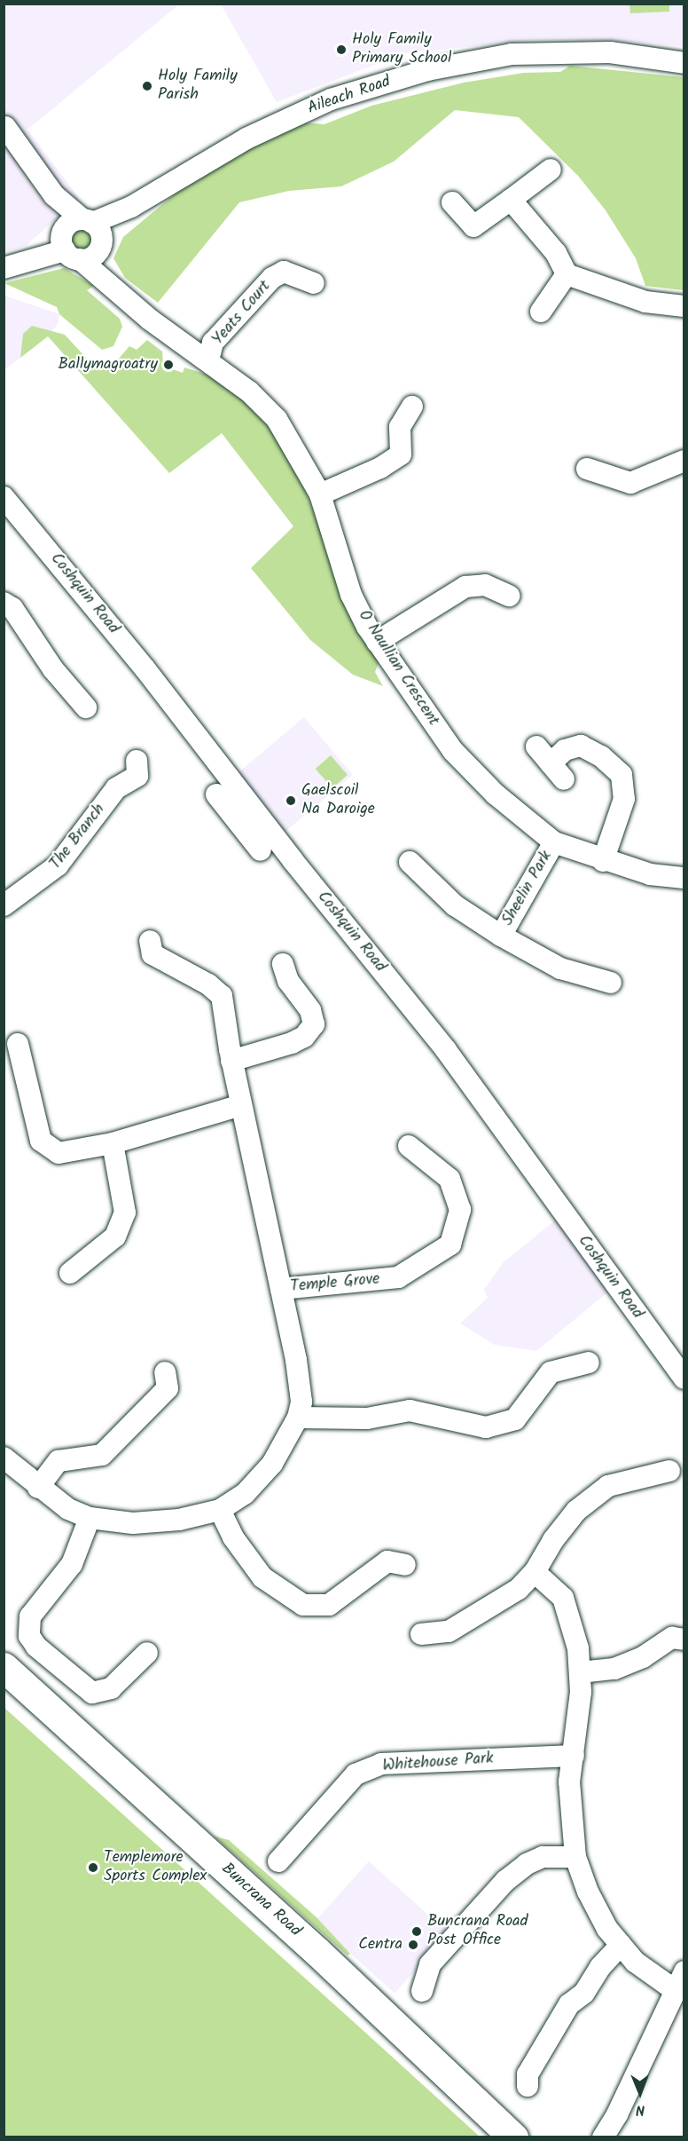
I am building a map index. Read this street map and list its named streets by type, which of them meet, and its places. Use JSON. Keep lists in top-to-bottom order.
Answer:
{
  "streets": {
    "highway": ["Buncrana Road"],
    "street": [
      "Aileach Road",
      "Yeats Court",
      "Coshquin Road",
      "O Naullian Crescent",
      "The Branch",
      "Sheelin Park",
      "Temple Grove",
      "Whitehouse Park"
    ]
  },
  "crossings": [
    ["Aileach Road", "O Naullian Crescent"],
    ["Yeats Court", "O Naullian Crescent"],
    ["O Naullian Crescent", "Sheelin Park"]
  ],
  "places": [
    "Holy Family Primary School",
    "Holy Family Parish",
    "Ballymagroatry",
    "Gaelscoil Na Daroige",
    "Templemore Sports Complex",
    "Buncrana Road Post Office",
    "Centra"
  ],
  "north": "bottom"
}
